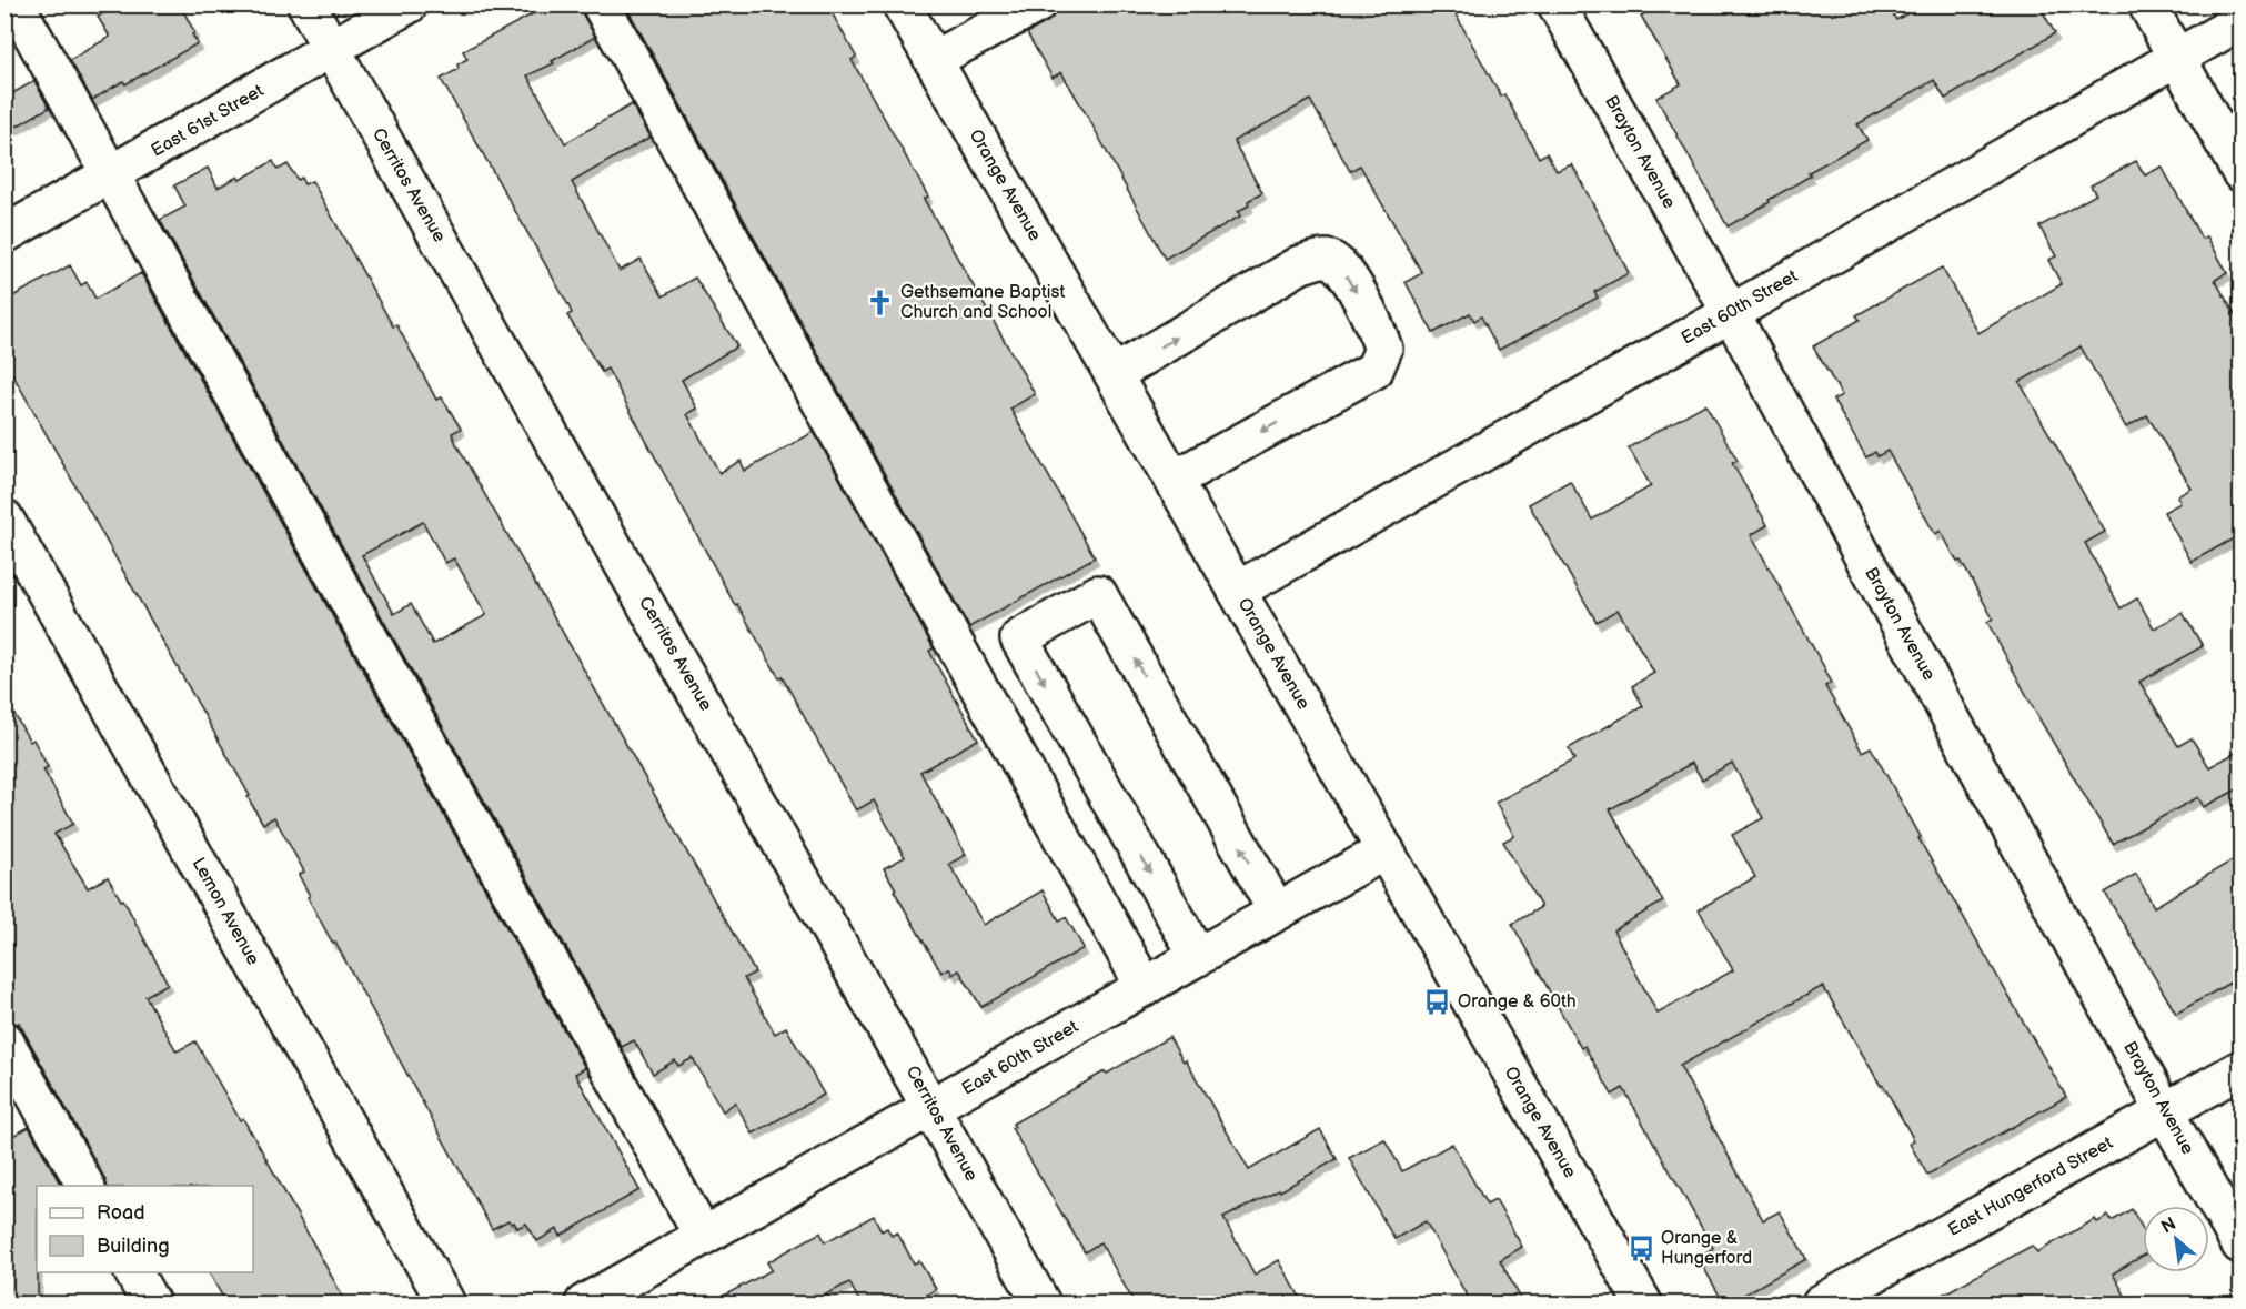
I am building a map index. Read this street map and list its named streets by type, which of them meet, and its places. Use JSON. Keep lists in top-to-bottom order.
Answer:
{
  "streets": {
    "street": [
      "East 61st Street",
      "Brayton Avenue",
      "Cerritos Avenue",
      "Orange Avenue",
      "East 60th Street",
      "Lemon Avenue",
      "East Hungerford Street"
    ]
  },
  "crossings": [
    ["East 61st Street", "Cerritos Avenue"],
    ["Brayton Avenue", "East 60th Street"],
    ["Brayton Avenue", "East Hungerford Street"],
    ["Cerritos Avenue", "East 60th Street"],
    ["Orange Avenue", "East 60th Street"]
  ],
  "places": {
    "church": ["Gethsemane Baptist Church and School"],
    "bus stop": ["Orange & 60th", "Orange & Hungerford"]
  },
  "legend": ["Road", "Building"],
  "north": "top left"
}
